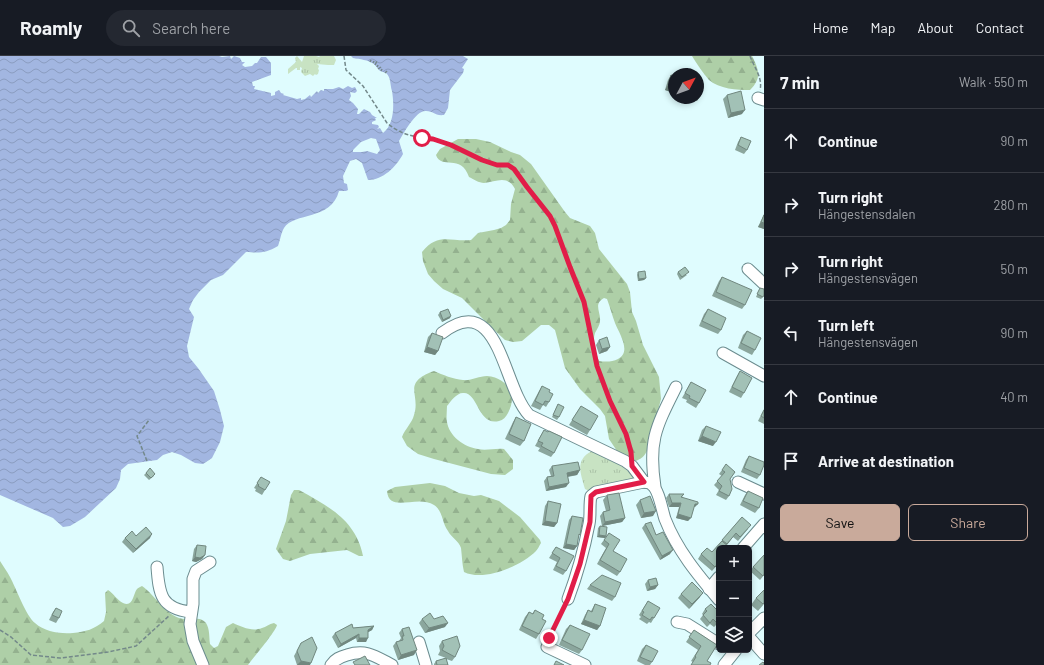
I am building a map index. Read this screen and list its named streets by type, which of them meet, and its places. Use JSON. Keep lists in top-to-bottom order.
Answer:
{
  "north": "top right",
  "page": {
    "header": "Roamly",
    "search": "Search here",
    "nav": [
      "Home",
      "Map",
      "About",
      "Contact"
    ],
    "heading": ["7 min", "Walk · 550 m"],
    "list": [
      ["Continue", "90 m"],
      ["Turn right", "Hängestensdalen", "280 m"],
      ["Turn right", "Hängestensvägen", "50 m"],
      ["Turn left", "Hängestensvägen", "90 m"],
      ["Continue", "40 m"],
      "Arrive at destination"
    ],
    "buttons": ["Save", "Share"],
    "map_buttons": ["+", "−"]
  }
}
